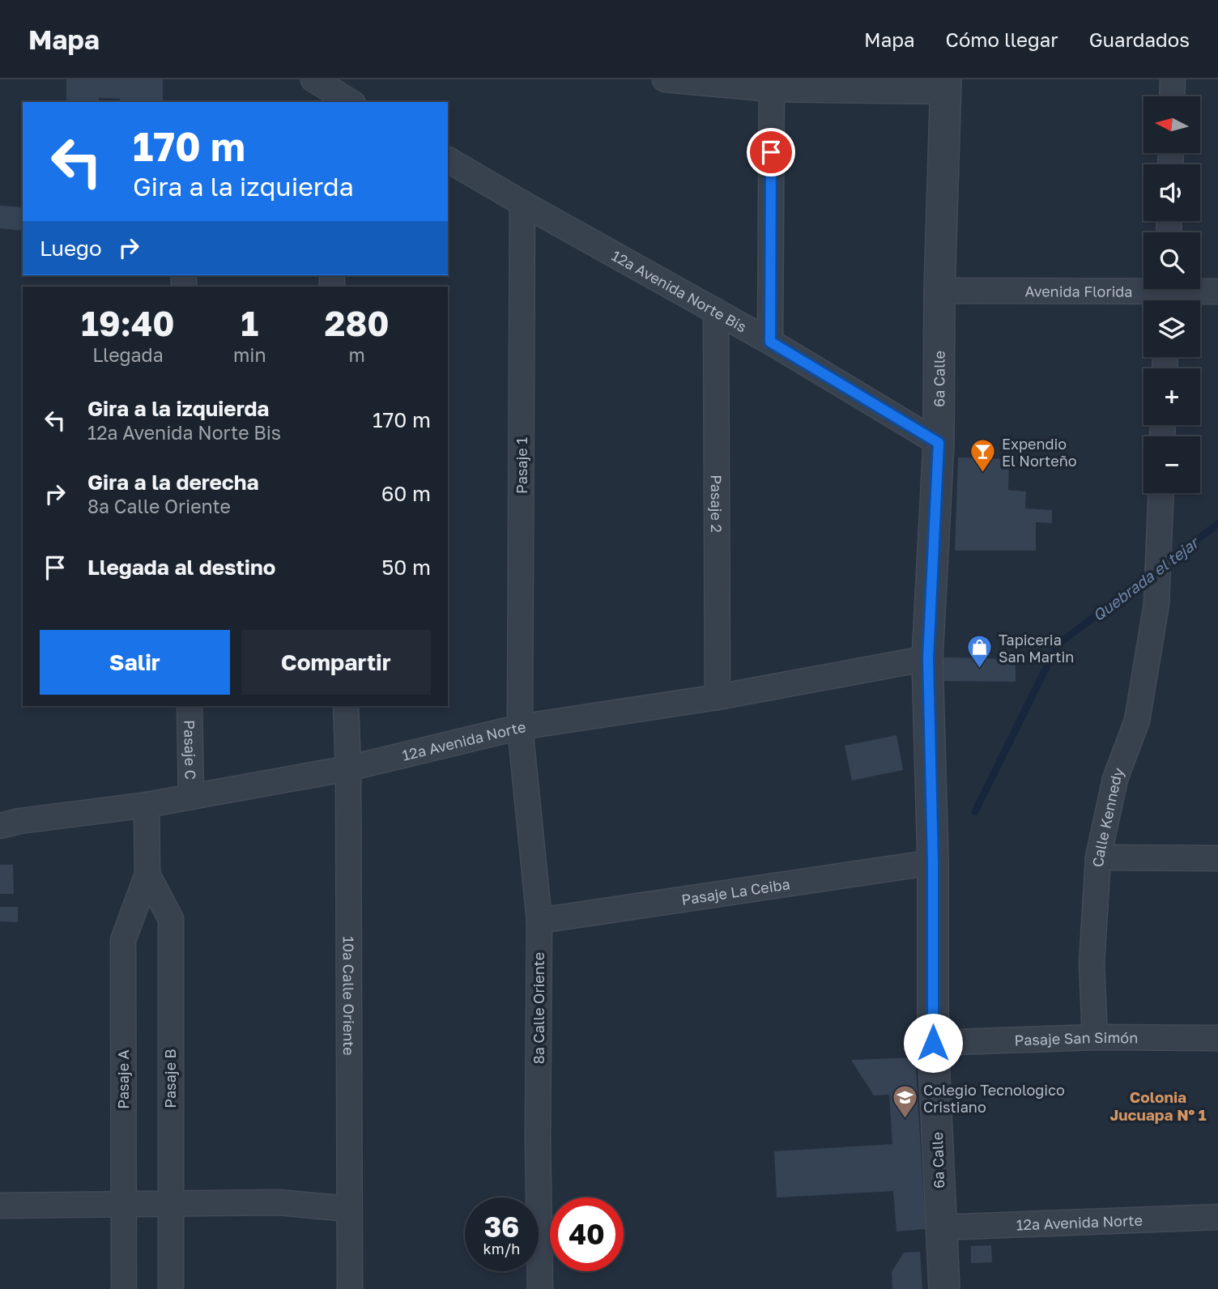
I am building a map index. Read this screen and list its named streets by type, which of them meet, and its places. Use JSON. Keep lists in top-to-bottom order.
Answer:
{
  "streets": {
    "street": [
      "12a Avenida Norte Bis",
      "Avenida Florida",
      "6a Calle",
      "Pasaje 1",
      "Pasaje 2",
      "12a Avenida Norte",
      "Pasaje C",
      "Calle Kennedy",
      "Pasaje La Ceiba",
      "10a Calle Oriente",
      "8a Calle Oriente",
      "Pasaje San Simón",
      "Pasaje B",
      "Pasaje A"
    ]
  },
  "crossings": [
    ["12a Avenida Norte Bis", "6a Calle"],
    ["12a Avenida Norte Bis", "Pasaje 1"],
    ["12a Avenida Norte Bis", "Pasaje 2"],
    ["Avenida Florida", "6a Calle"],
    ["6a Calle", "12a Avenida Norte"],
    ["6a Calle", "Pasaje La Ceiba"],
    ["6a Calle", "Pasaje San Simón"],
    ["Pasaje 1", "12a Avenida Norte"],
    ["Pasaje 1", "8a Calle Oriente"],
    ["Pasaje 2", "12a Avenida Norte"],
    ["12a Avenida Norte", "Pasaje C"],
    ["12a Avenida Norte", "10a Calle Oriente"],
    ["12a Avenida Norte", "8a Calle Oriente"],
    ["Calle Kennedy", "Pasaje San Simón"],
    ["Pasaje La Ceiba", "8a Calle Oriente"],
    ["Pasaje B", "Pasaje A"]
  ],
  "districts": ["Colonia Jucuapa Nº 1"],
  "water": ["Quebrada el tejar"],
  "places": {
    "bar": ["Expendio El Norteño"],
    "shop": ["Tapiceria San Martin"],
    "school or university": ["Colegio Tecnologico Cristiano"]
  },
  "north": "left",
  "page": {
    "header": "Mapa",
    "nav": ["Mapa", "Cómo llegar", "Guardados"],
    "map_buttons": ["+", "−"],
    "turn": ["170 m", "Gira a la izquierda"],
    "then": "Luego",
    "eta": [
      "19:40",
      "Llegada",
      "1",
      "min",
      "280",
      "m"
    ],
    "list": [
      {
        "name": "Gira a la izquierda",
        "note": "12a Avenida Norte Bis",
        "value": "170 m"
      },
      {
        "name": "Gira a la derecha",
        "note": "8a Calle Oriente",
        "value": "60 m"
      },
      {
        "name": "Llegada al destino",
        "value": "50 m"
      }
    ],
    "buttons": ["Salir", "Compartir"],
    "speed": "36 km/h",
    "limit": "40"
  }
}
